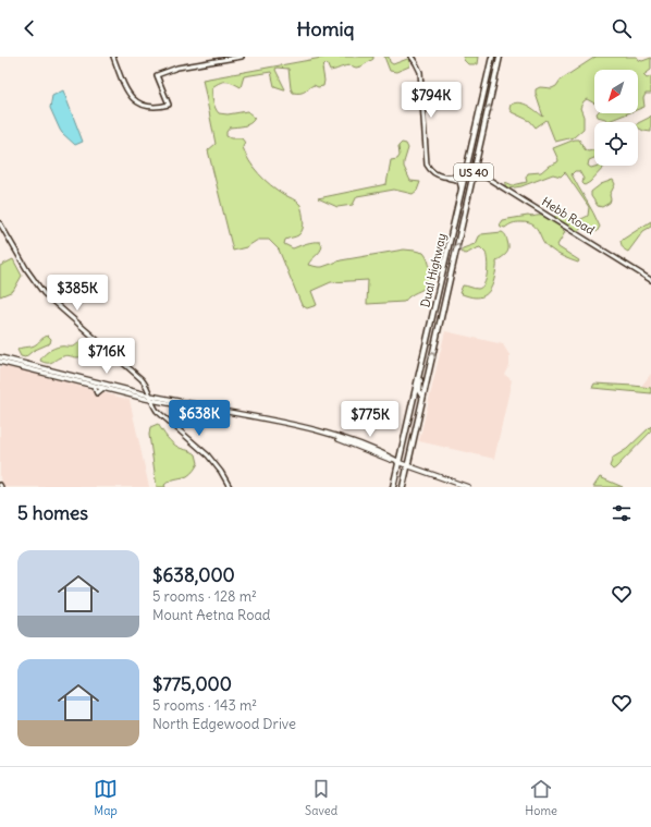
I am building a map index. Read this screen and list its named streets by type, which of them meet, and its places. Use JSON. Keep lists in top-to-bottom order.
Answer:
{
  "streets": {
    "main road": ["US 40", "Dual Highway"],
    "street": ["Hebb Road"]
  },
  "crossings": [
    ["Hebb Road", "Dual Highway"]
  ],
  "north": "bottom left",
  "page": {
    "header": "Homiq",
    "price": [
      "$794K",
      "$385K",
      "$716K",
      "$638K",
      "$775K"
    ],
    "heading": "5 homes",
    "list": [
      {
        "name": "$638,000",
        "note": "5 rooms · 128 m² · Mount Aetna Road"
      },
      {
        "name": "$775,000",
        "note": "5 rooms · 143 m² · North Edgewood Drive"
      }
    ],
    "tabs": ["Map", "Saved", "Home"]
  }
}
